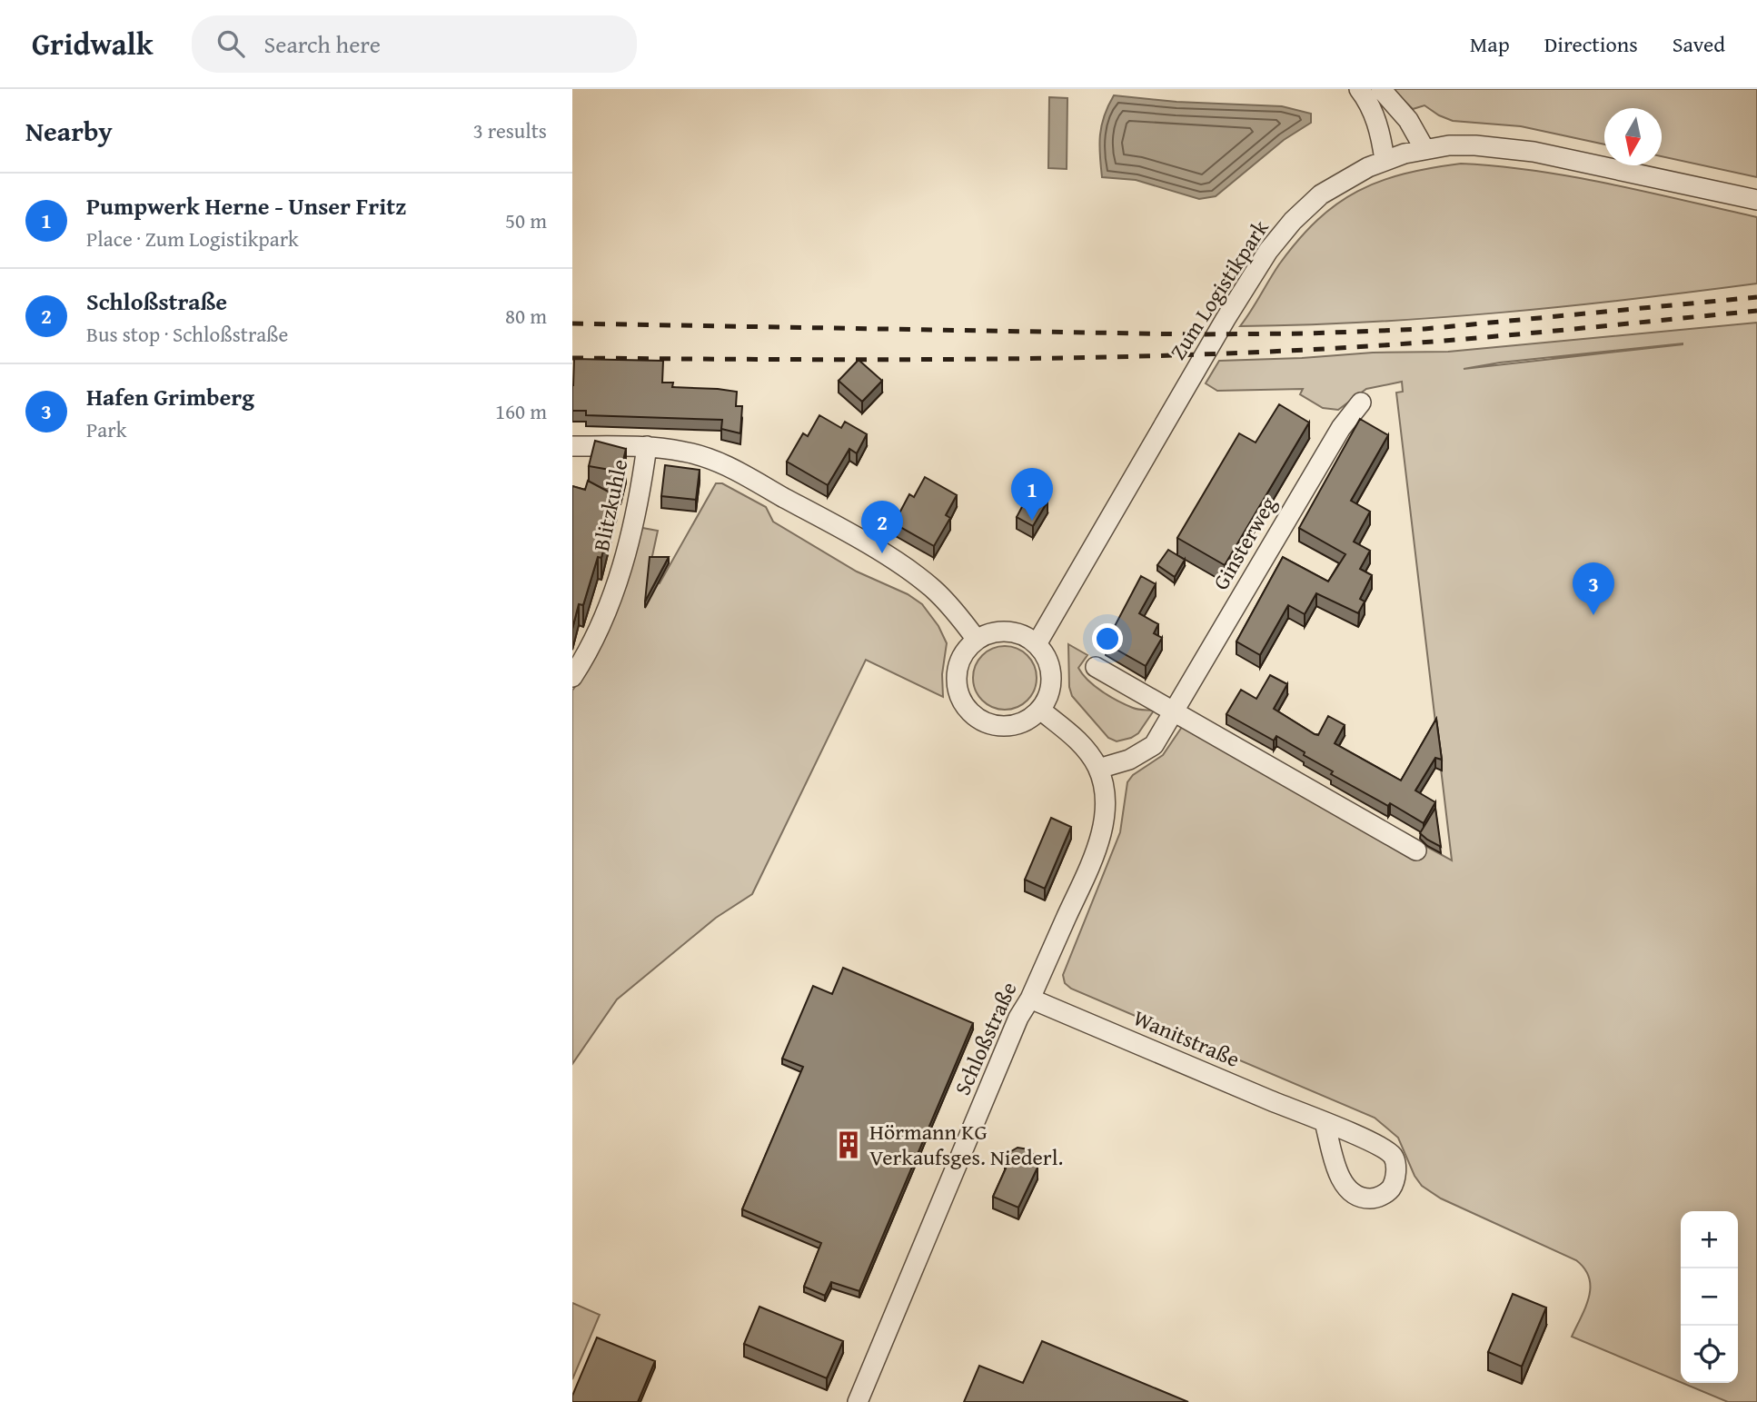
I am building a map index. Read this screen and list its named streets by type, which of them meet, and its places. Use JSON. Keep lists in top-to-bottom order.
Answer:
{
  "streets": {
    "street": [
      "Zum Logistikpark",
      "Blitzkuhle",
      "Ginsterweg",
      "Schloßstraße",
      "Wanitstraße"
    ]
  },
  "crossings": [
    ["Zum Logistikpark", "Schloßstraße"],
    ["Ginsterweg", "Schloßstraße"],
    ["Schloßstraße", "Wanitstraße"]
  ],
  "places": {
    "building": ["Hörmann KG Verkaufsges. Niederl."]
  },
  "north": "bottom",
  "page": {
    "header": "Gridwalk",
    "search": "Search here",
    "nav": ["Map", "Directions", "Saved"],
    "heading": ["Nearby", "3 results"],
    "list": [
      {
        "mark": "1",
        "name": "Pumpwerk Herne - Unser Fritz",
        "note": "Place · Zum Logistikpark",
        "value": "50 m"
      },
      {
        "mark": "2",
        "name": "Schloßstraße",
        "note": "Bus stop · Schloßstraße",
        "value": "80 m"
      },
      {
        "mark": "3",
        "name": "Hafen Grimberg",
        "note": "Park",
        "value": "160 m"
      }
    ],
    "pins": ["1", "2", "3"],
    "map_buttons": ["+", "−"]
  }
}
